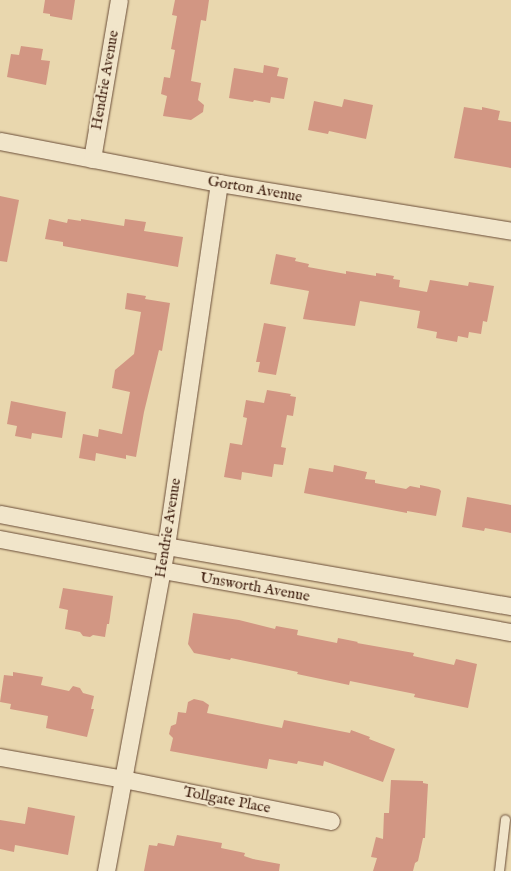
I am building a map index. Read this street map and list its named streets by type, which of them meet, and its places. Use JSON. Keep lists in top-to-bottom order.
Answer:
{
  "streets": {
    "street": [
      "Hendrie Avenue",
      "Gorton Avenue",
      "Unsworth Avenue",
      "Tollgate Place"
    ]
  },
  "crossings": [
    ["Hendrie Avenue", "Gorton Avenue"],
    ["Hendrie Avenue", "Unsworth Avenue"],
    ["Hendrie Avenue", "Tollgate Place"]
  ]
}
